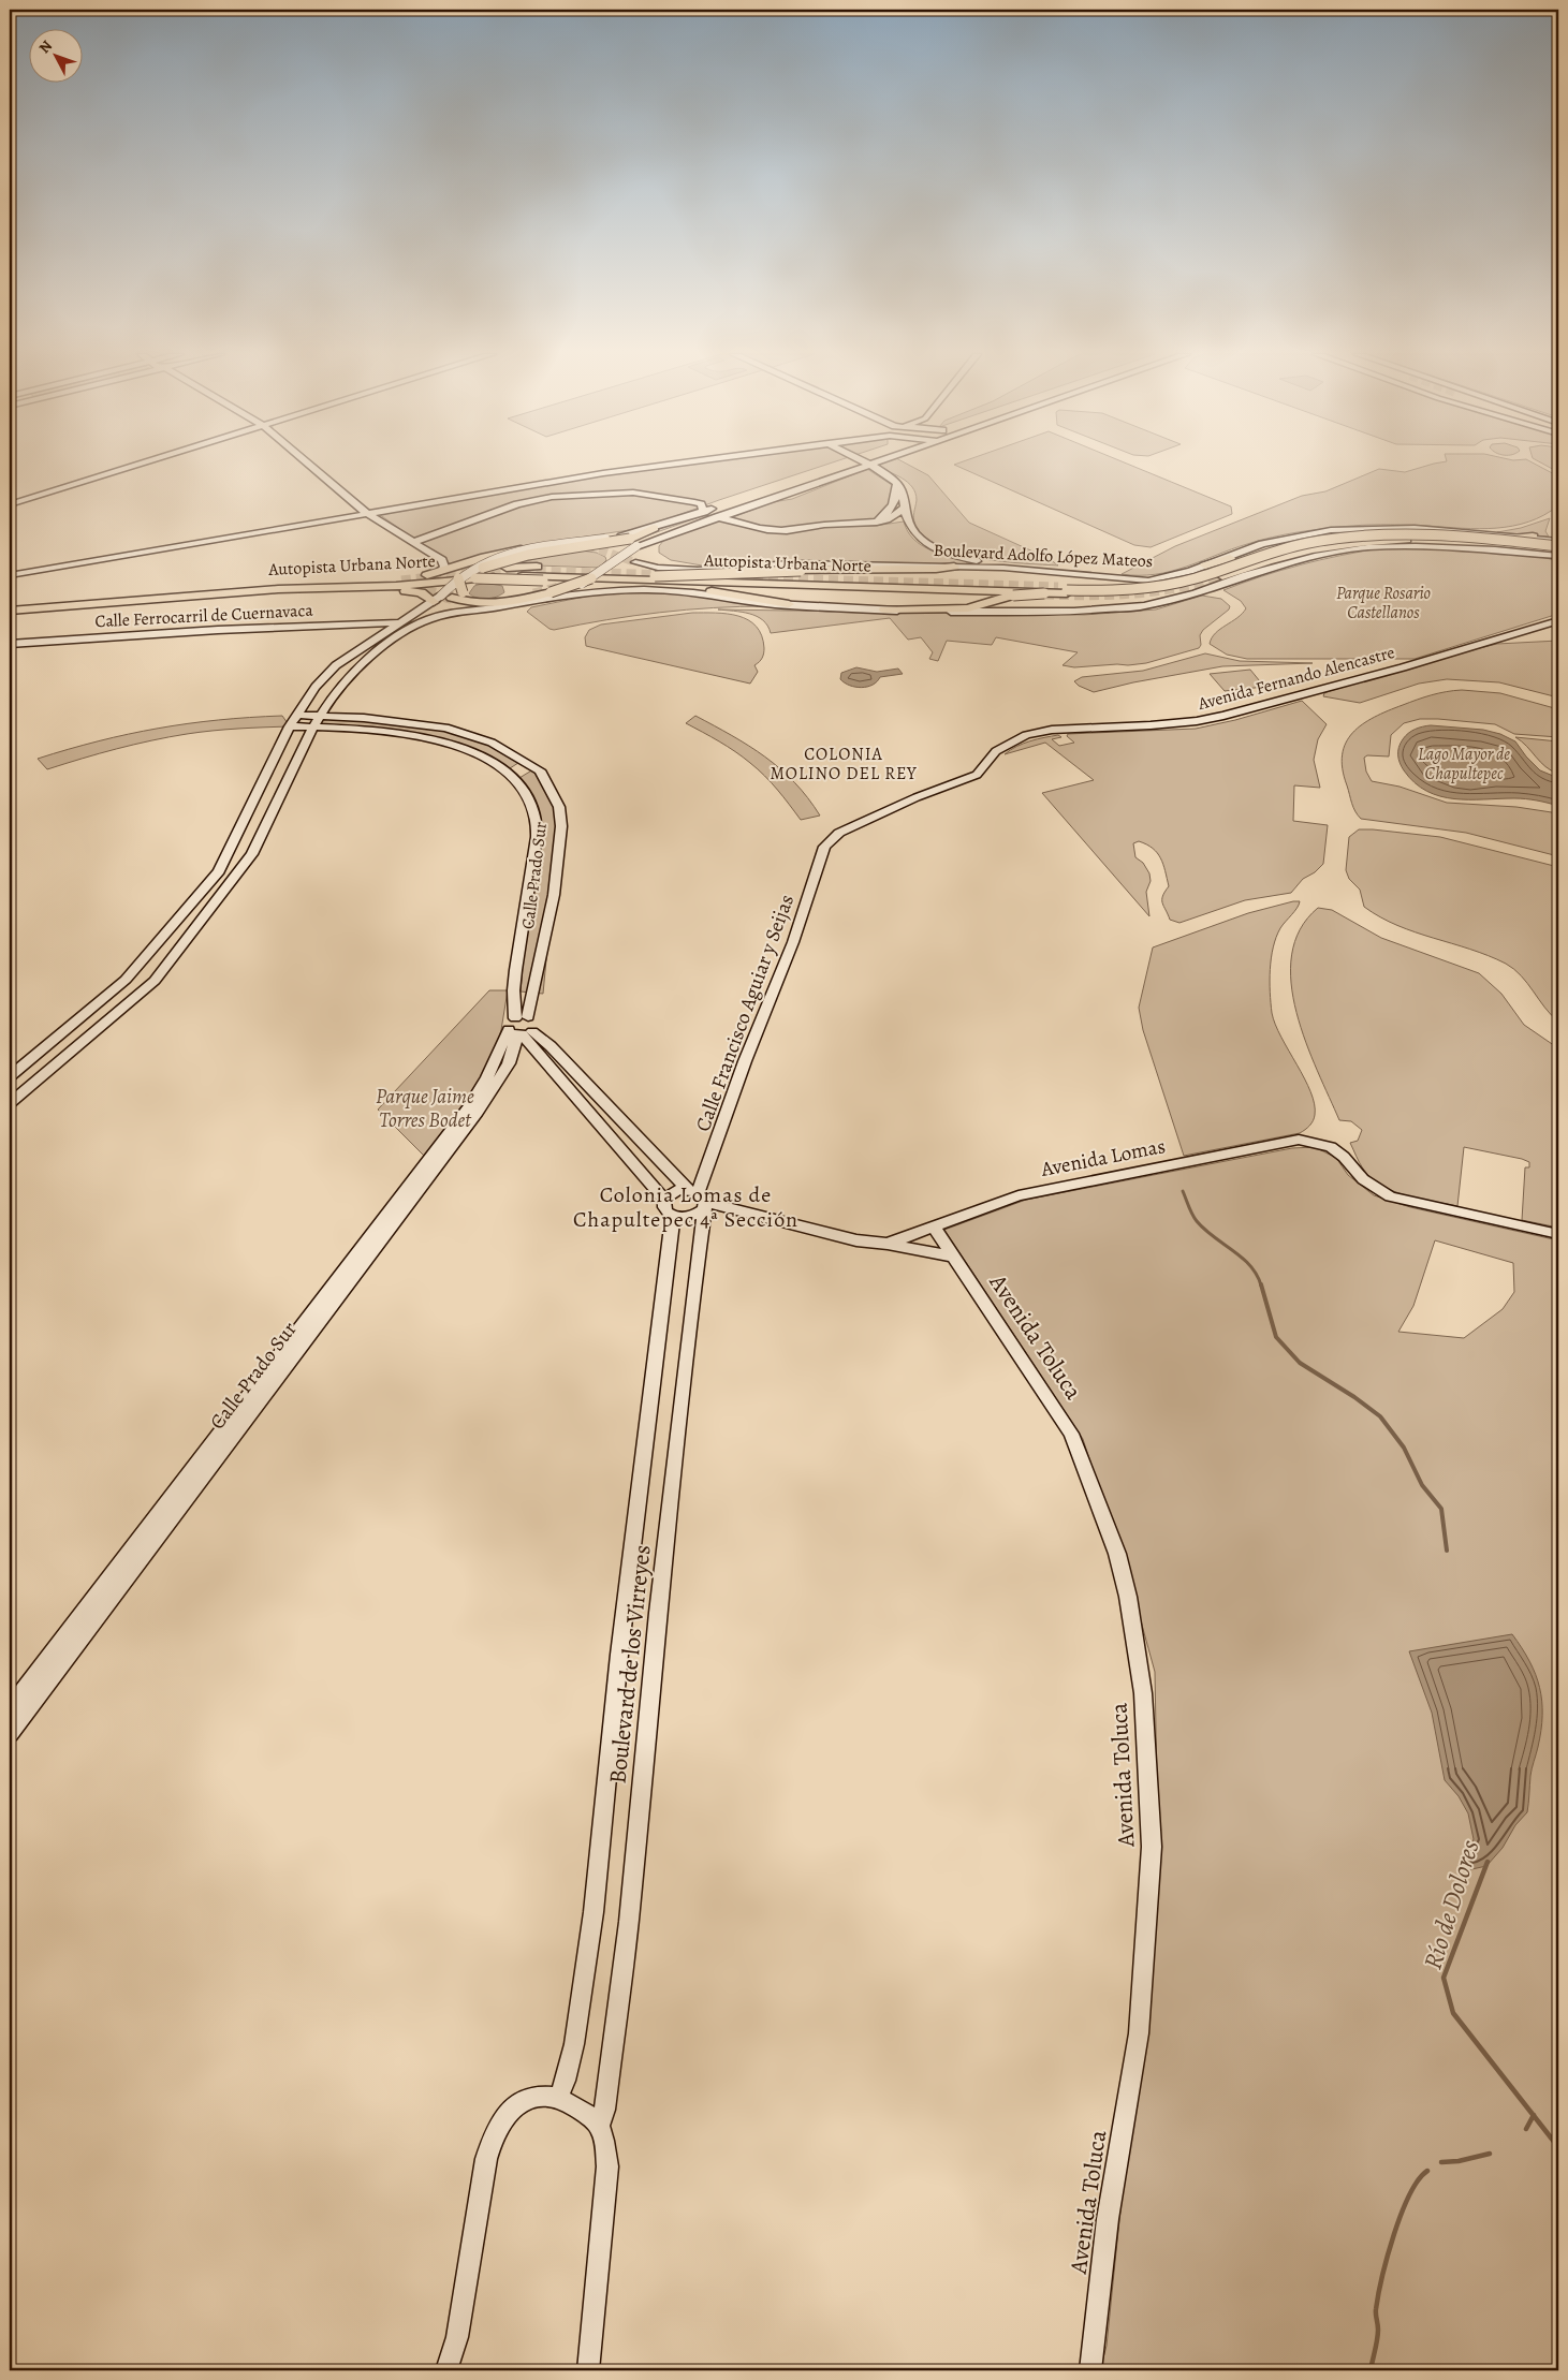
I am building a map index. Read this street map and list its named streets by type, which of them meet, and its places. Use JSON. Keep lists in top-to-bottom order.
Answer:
{
  "streets": {
    "highway": ["Autopista Urbana Norte"],
    "street": [
      "Boulevard Adolfo López Mateos",
      "Calle Ferrocarril de Cuernavaca",
      "Avenida Fernando Alencastre",
      "Calle Prado Sur",
      "Calle Francisco Aguiar y Seijas",
      "Avenida Lomas",
      "Avenida Toluca",
      "Boulevard de los Virreyes"
    ]
  },
  "crossings": [
    ["Boulevard Adolfo López Mateos", "Autopista Urbana Norte"],
    ["Avenida Fernando Alencastre", "Calle Francisco Aguiar y Seijas"],
    ["Calle Francisco Aguiar y Seijas", "Boulevard de los Virreyes"],
    ["Avenida Lomas", "Avenida Toluca"]
  ],
  "districts": ["COLONIA MOLINO DEL REY", "Colonia Lomas de Chapultepec 4ª Sección"],
  "water": ["Lago Mayor de Chapultepec", "Río de Dolores"],
  "parks": ["Parque Rosario Castellanos", "Parque Jaime Torres Bodet"],
  "north": "top left"
}
